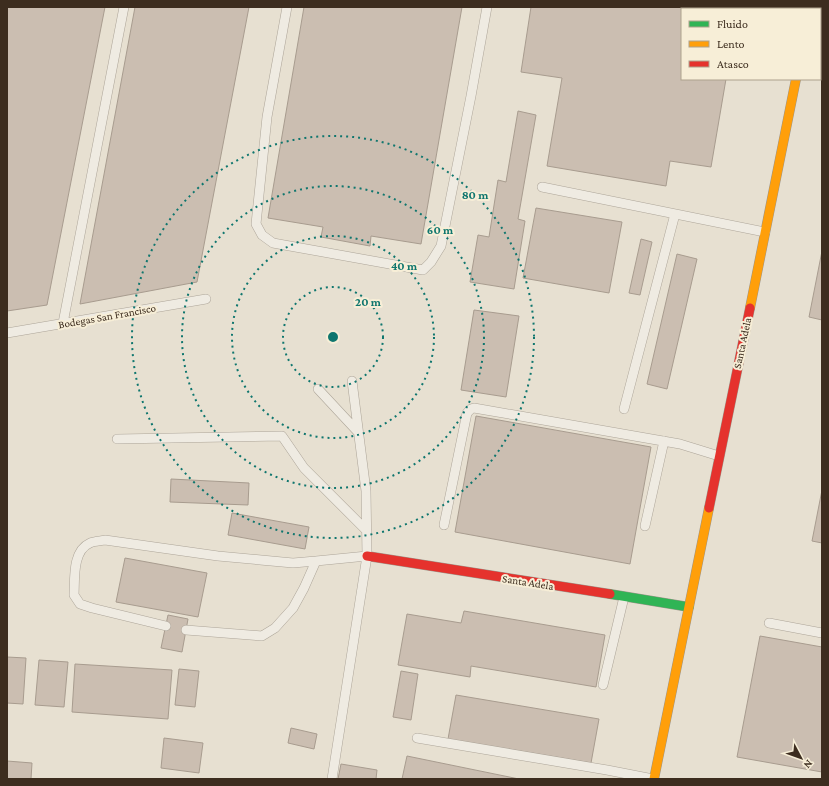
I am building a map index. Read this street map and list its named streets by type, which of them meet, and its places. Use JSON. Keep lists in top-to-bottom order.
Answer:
{
  "streets": {
    "street": ["Santa Adela"],
    "lane": ["Bodegas San Francisco"]
  },
  "legend": ["Fluido", "Lento", "Atasco"],
  "north": "bottom right",
  "rings": [
    "80 m",
    "60 m",
    "40 m",
    "20 m"
  ]
}
